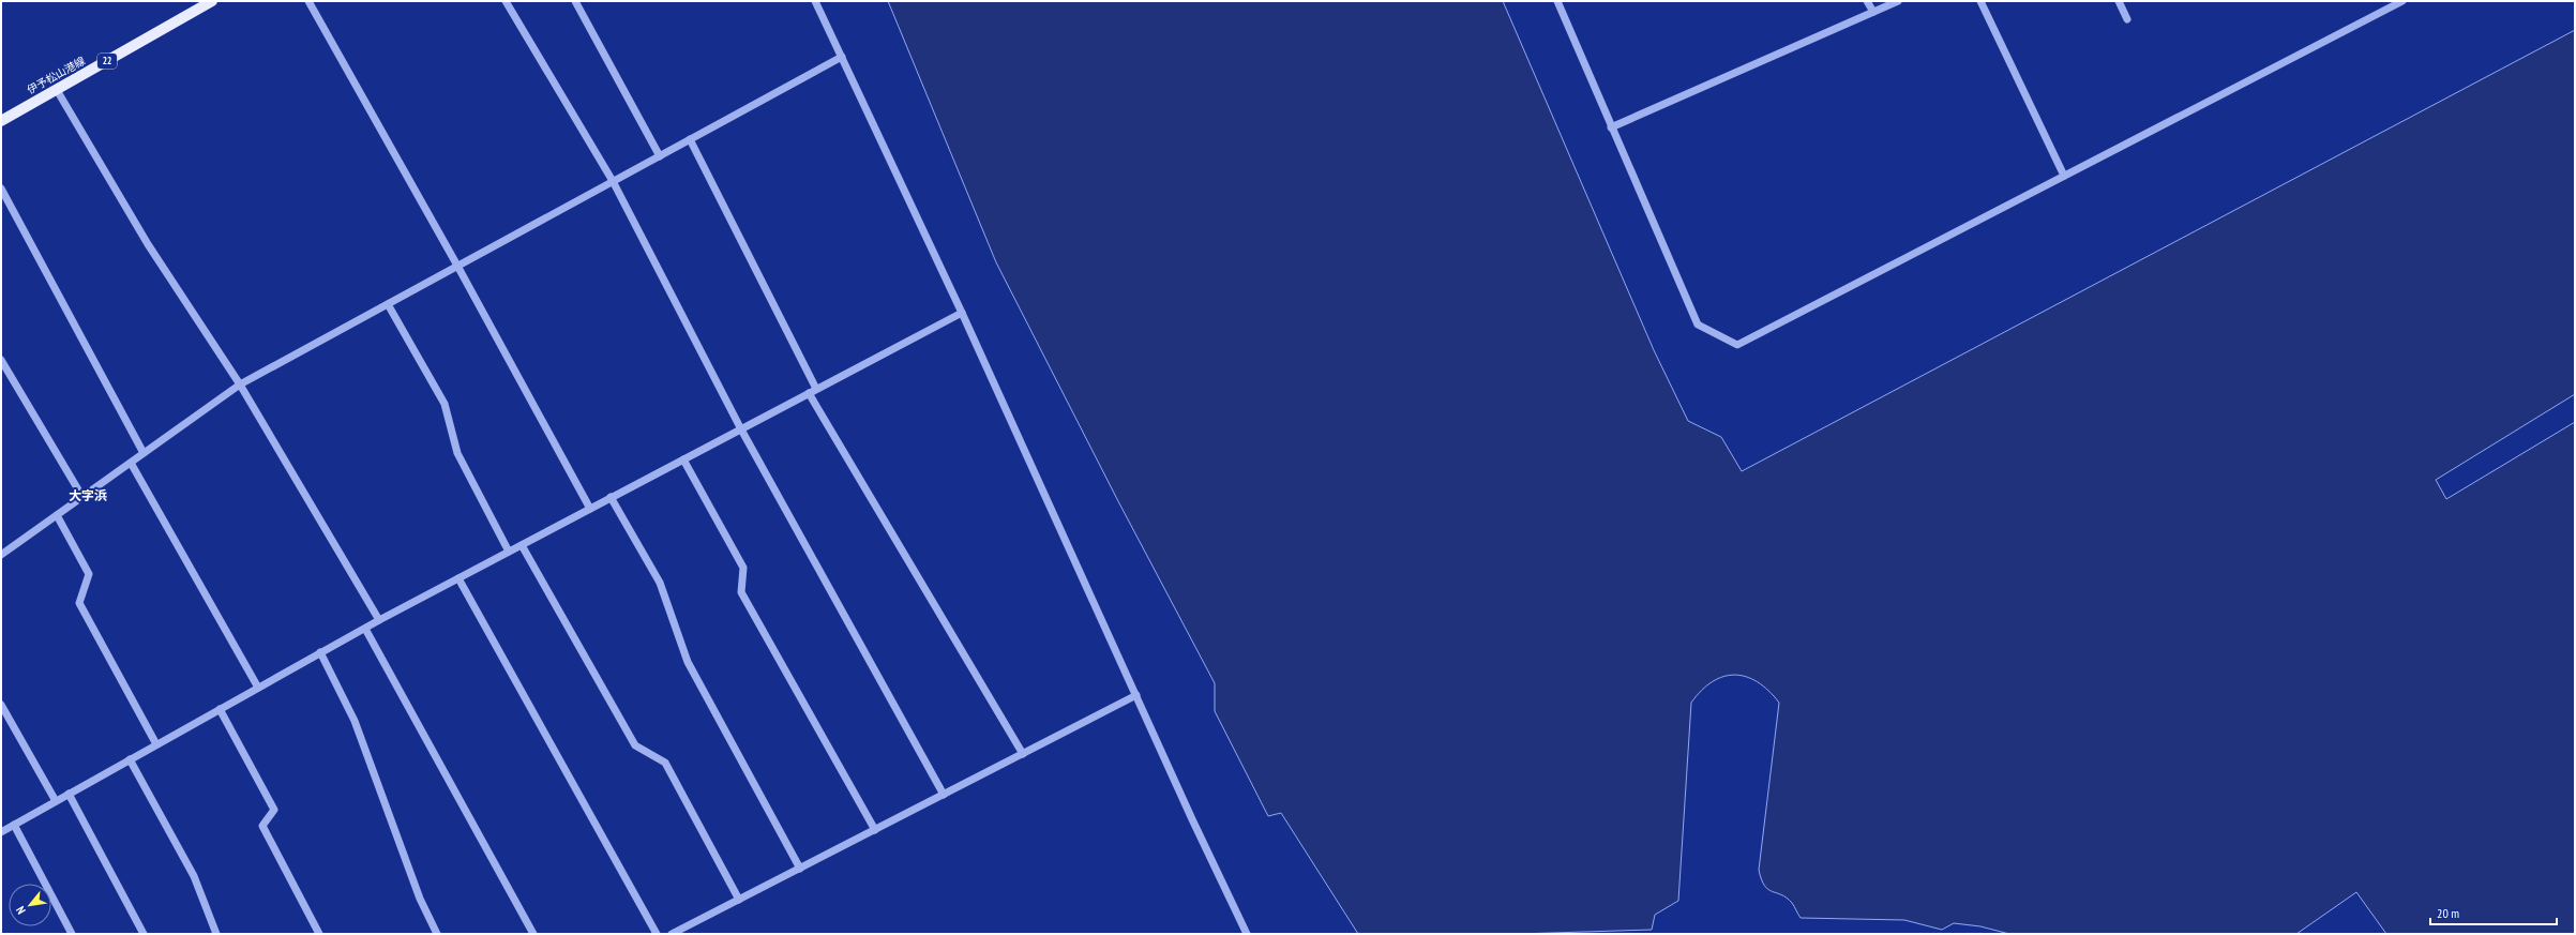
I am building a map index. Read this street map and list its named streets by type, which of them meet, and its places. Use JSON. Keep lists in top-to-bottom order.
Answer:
{
  "streets": {
    "main road": ["22", "伊予松山港線"]
  },
  "districts": ["大字浜"],
  "scale_bar": "20 m",
  "north": "bottom left"
}
